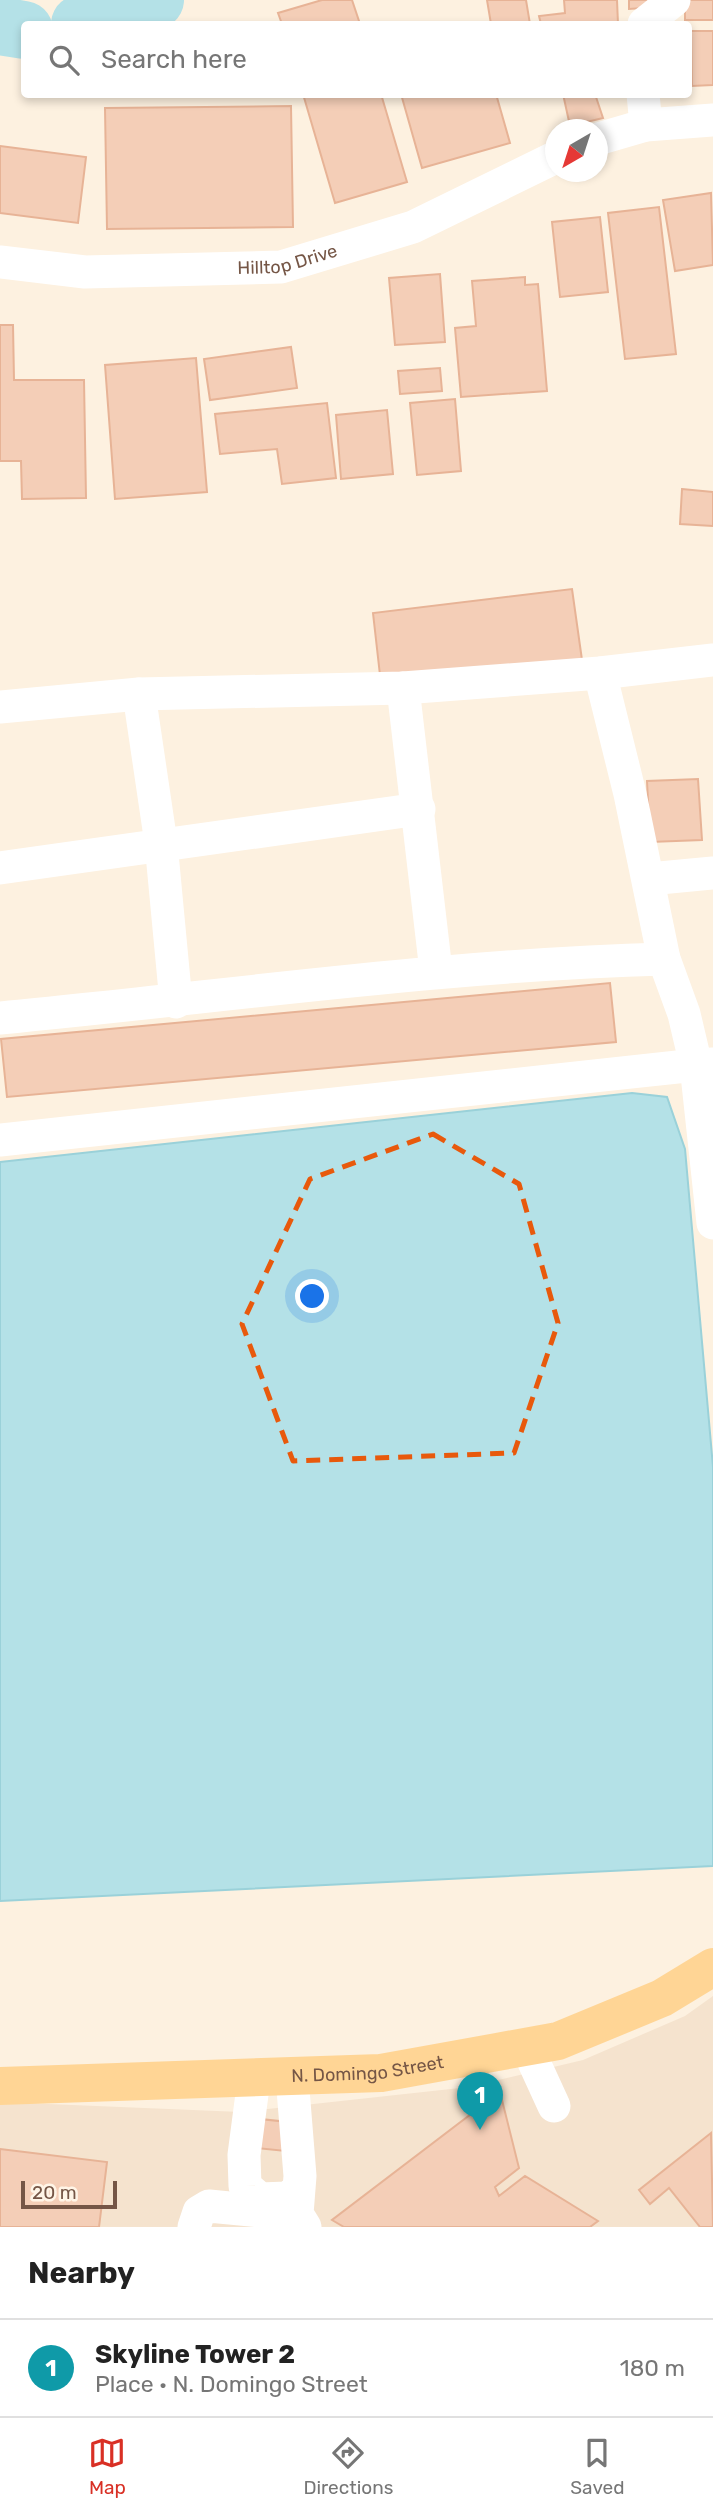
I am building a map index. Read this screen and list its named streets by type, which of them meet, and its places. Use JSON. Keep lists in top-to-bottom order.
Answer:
{
  "streets": {
    "main road": ["N. Domingo Street"],
    "street": ["Hilltop Drive"]
  },
  "scale_bar": "20 m",
  "north": "bottom left",
  "page": {
    "search": "Search here",
    "pins": "1",
    "scale": "20 m",
    "heading": "Nearby",
    "list": [
      {
        "mark": "1",
        "name": "Skyline Tower 2",
        "note": "Place · N. Domingo Street",
        "value": "180 m"
      }
    ],
    "nav": ["Map", "Directions", "Saved"]
  }
}
